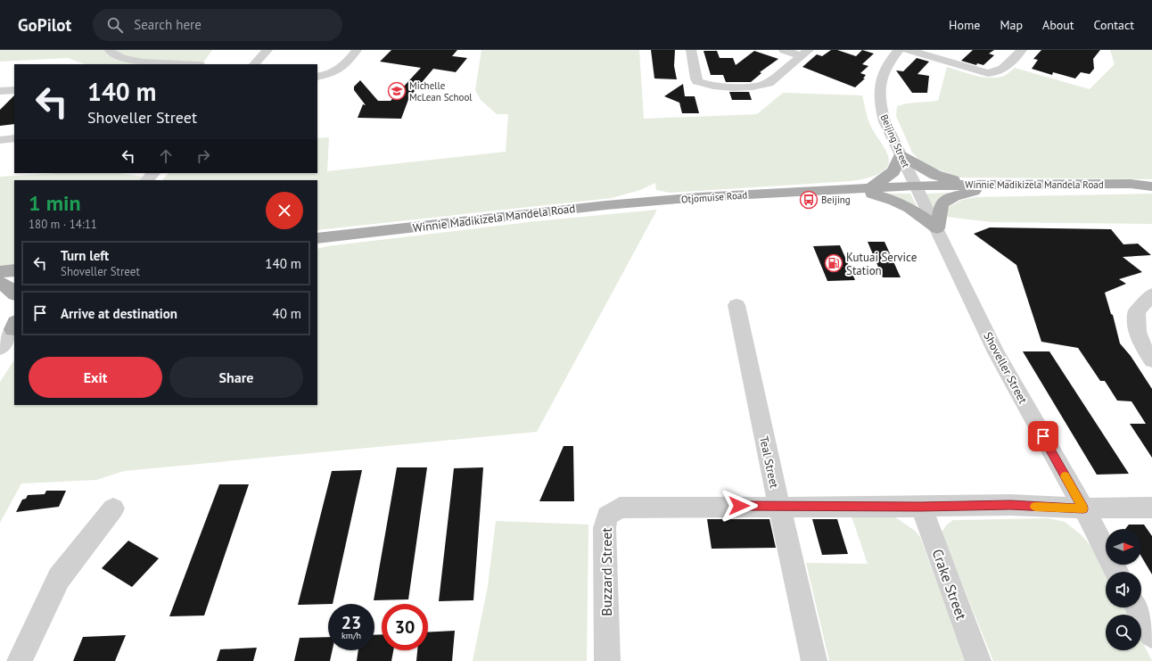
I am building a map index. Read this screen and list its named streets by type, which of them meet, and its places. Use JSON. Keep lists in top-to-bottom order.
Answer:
{
  "streets": {
    "main road": ["Winnie Madikizela Mandela Road", "Otjomuise Road"],
    "street": [
      "Beijing Street",
      "Shoveller Street",
      "Teal Street",
      "Buzzard Street",
      "Crake Street"
    ]
  },
  "crossings": [
    ["Beijing Street", "Winnie Madikizela Mandela Road"],
    ["Beijing Street", "Otjomuise Road"],
    ["Beijing Street", "Shoveller Street"],
    ["Winnie Madikizela Mandela Road", "Otjomuise Road"],
    ["Winnie Madikizela Mandela Road", "Shoveller Street"],
    ["Otjomuise Road", "Shoveller Street"],
    ["Shoveller Street", "Buzzard Street"],
    ["Teal Street", "Buzzard Street"],
    ["Buzzard Street", "Crake Street"]
  ],
  "places": {
    "school or university": ["Michelle McLean School"],
    "bus stop": ["Beijing"],
    "fuel station": ["Kutuai Service Station"]
  },
  "north": "right",
  "page": {
    "header": "GoPilot",
    "search": "Search here",
    "nav": [
      "Home",
      "Map",
      "About",
      "Contact"
    ],
    "turn": ["140 m", "Shoveller Street"],
    "heading": ["1 min", "180 m · 14:11"],
    "list": [
      {
        "name": "Turn left",
        "note": "Shoveller Street",
        "value": "140 m"
      },
      {
        "name": "Arrive at destination",
        "value": "40 m"
      }
    ],
    "buttons": ["Exit", "Share"],
    "speed": "23 km/h",
    "limit": "30"
  }
}
